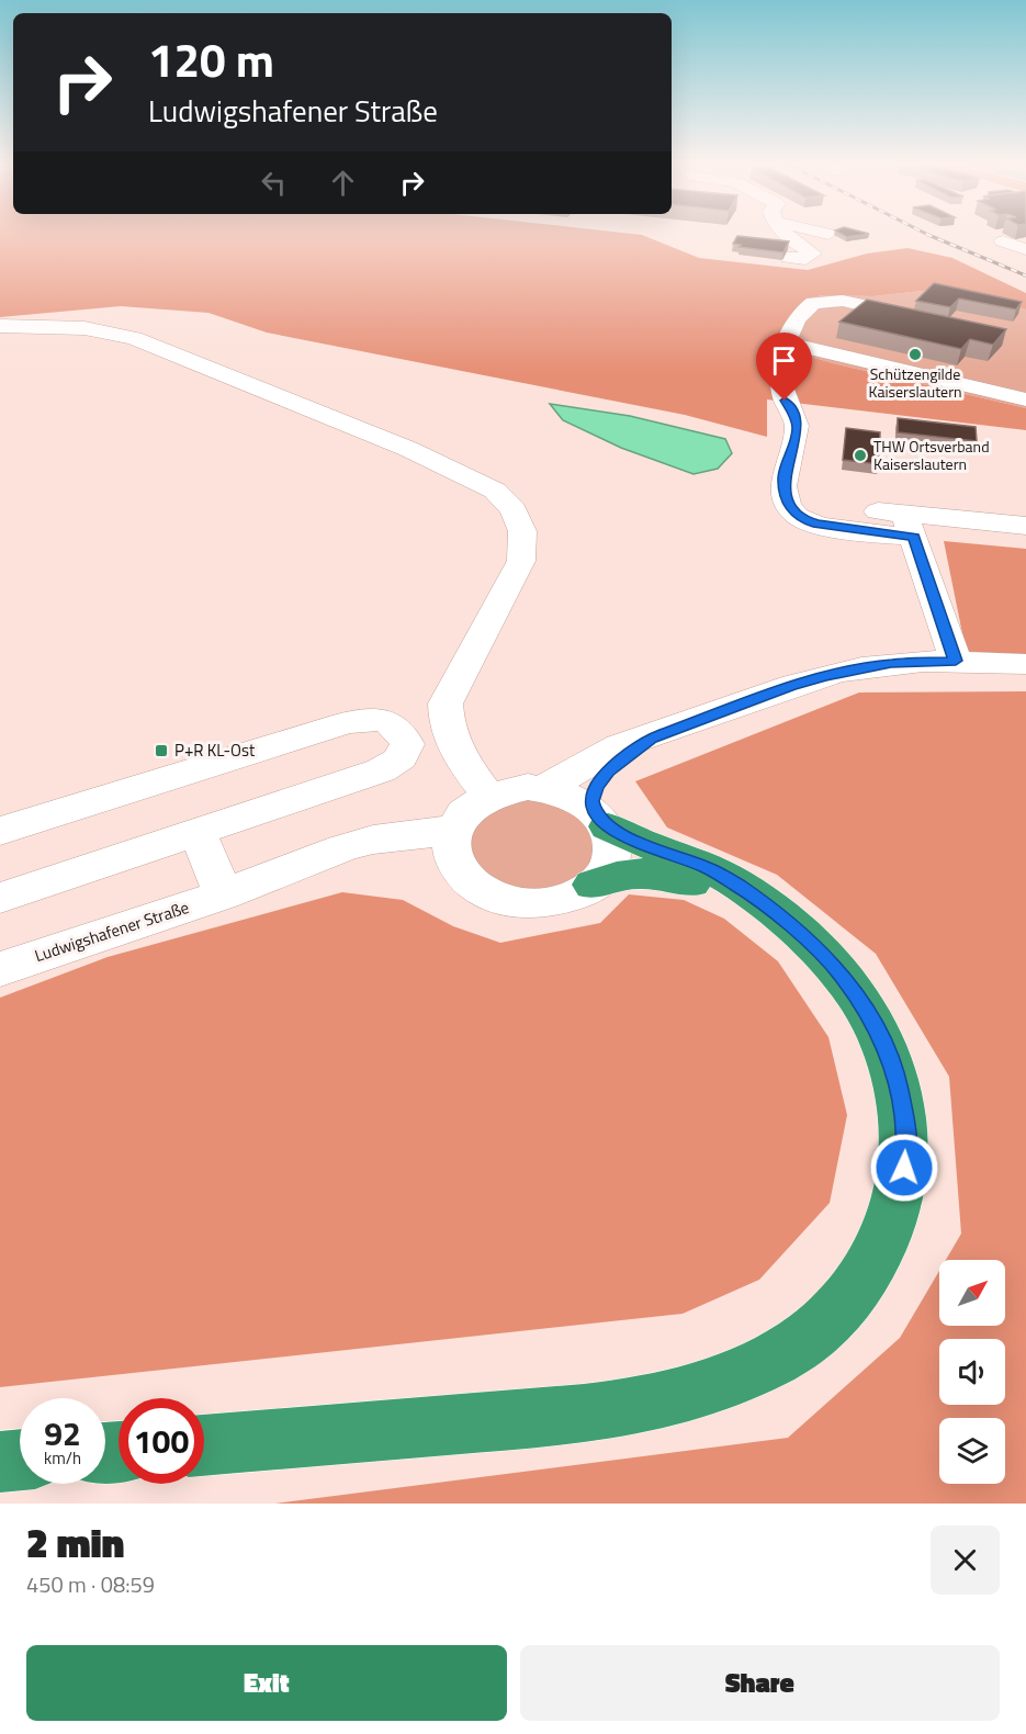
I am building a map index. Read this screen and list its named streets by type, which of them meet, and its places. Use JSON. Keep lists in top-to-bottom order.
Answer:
{
  "streets": {
    "street": ["Ludwigshafener Straße"]
  },
  "places": {
    "other": ["Schützengilde Kaiserslautern", "THW Ortsverband Kaiserslautern"],
    "transit": ["P+R KL-Ost"]
  },
  "north": "top right",
  "page": {
    "turn": ["120 m", "Ludwigshafener Straße"],
    "speed": "92 km/h",
    "limit": "100",
    "heading": ["2 min", "450 m · 08:59"],
    "buttons": ["Exit", "Share"]
  }
}
